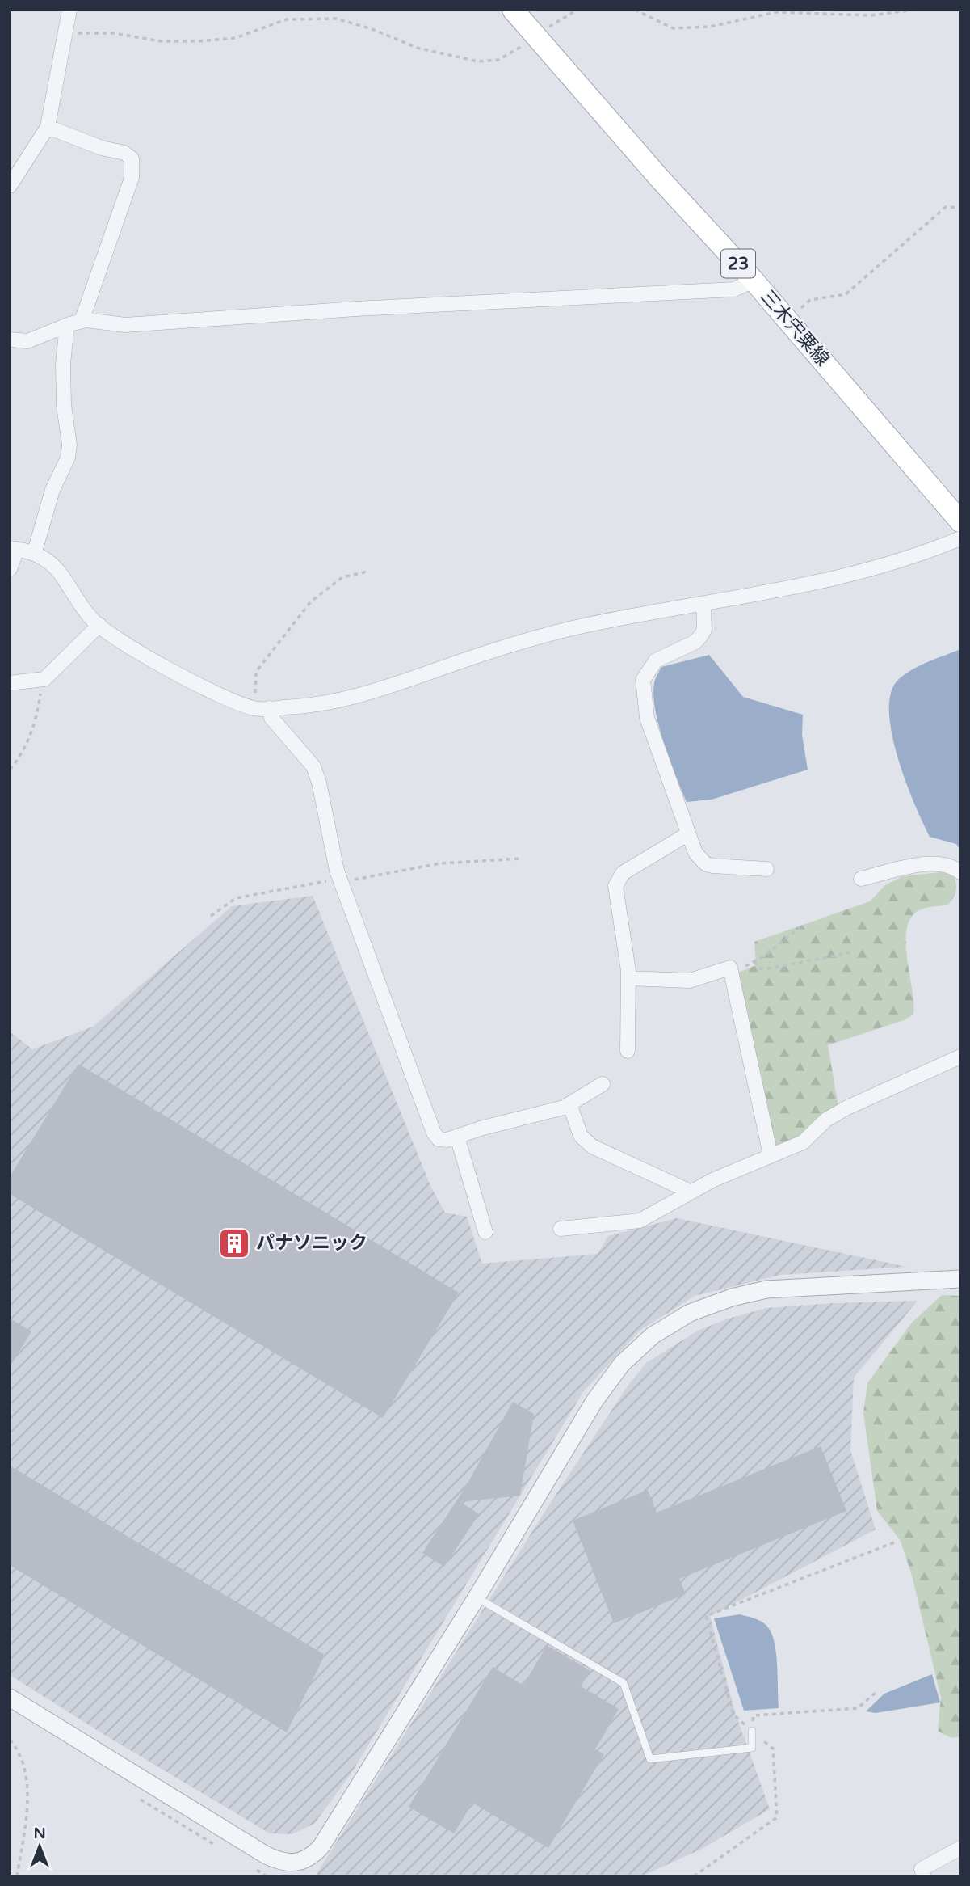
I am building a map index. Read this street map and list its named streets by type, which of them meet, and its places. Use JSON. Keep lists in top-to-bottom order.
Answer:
{
  "streets": {
    "main road": ["23", "三木宍粟線"]
  },
  "places": {
    "building": ["パナソニック"]
  },
  "north": "top"
}
